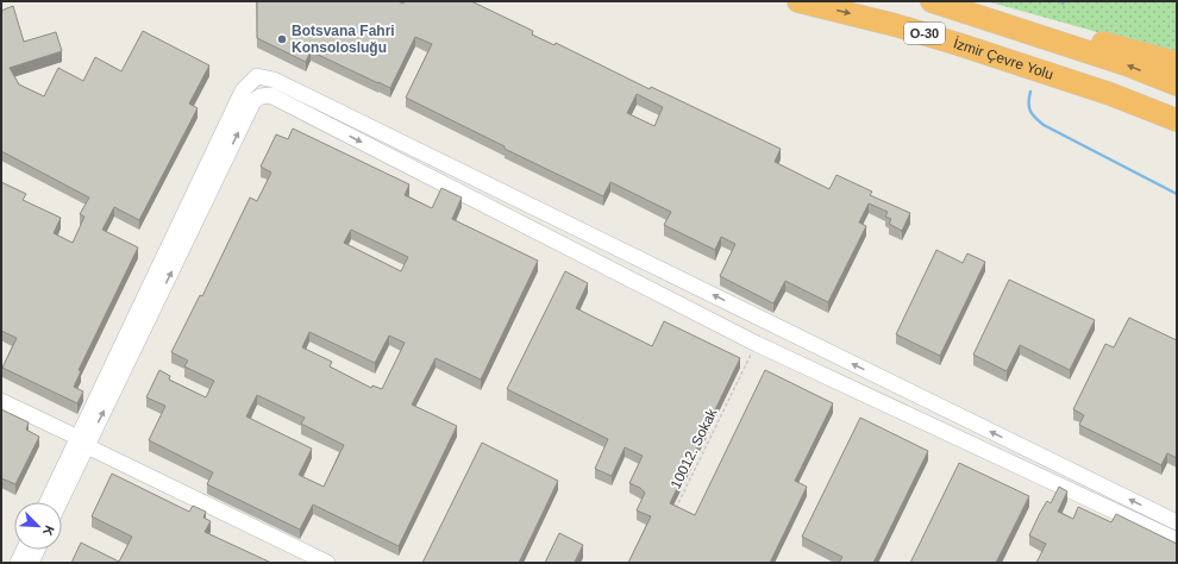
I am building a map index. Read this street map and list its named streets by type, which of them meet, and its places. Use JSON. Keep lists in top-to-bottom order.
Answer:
{
  "streets": {
    "highway": ["O-30", "İzmir Çevre Yolu"],
    "path": ["10012. Sokak"]
  },
  "places": ["Botsvana Fahri Konsolosluğu"],
  "north": "bottom right"
}
